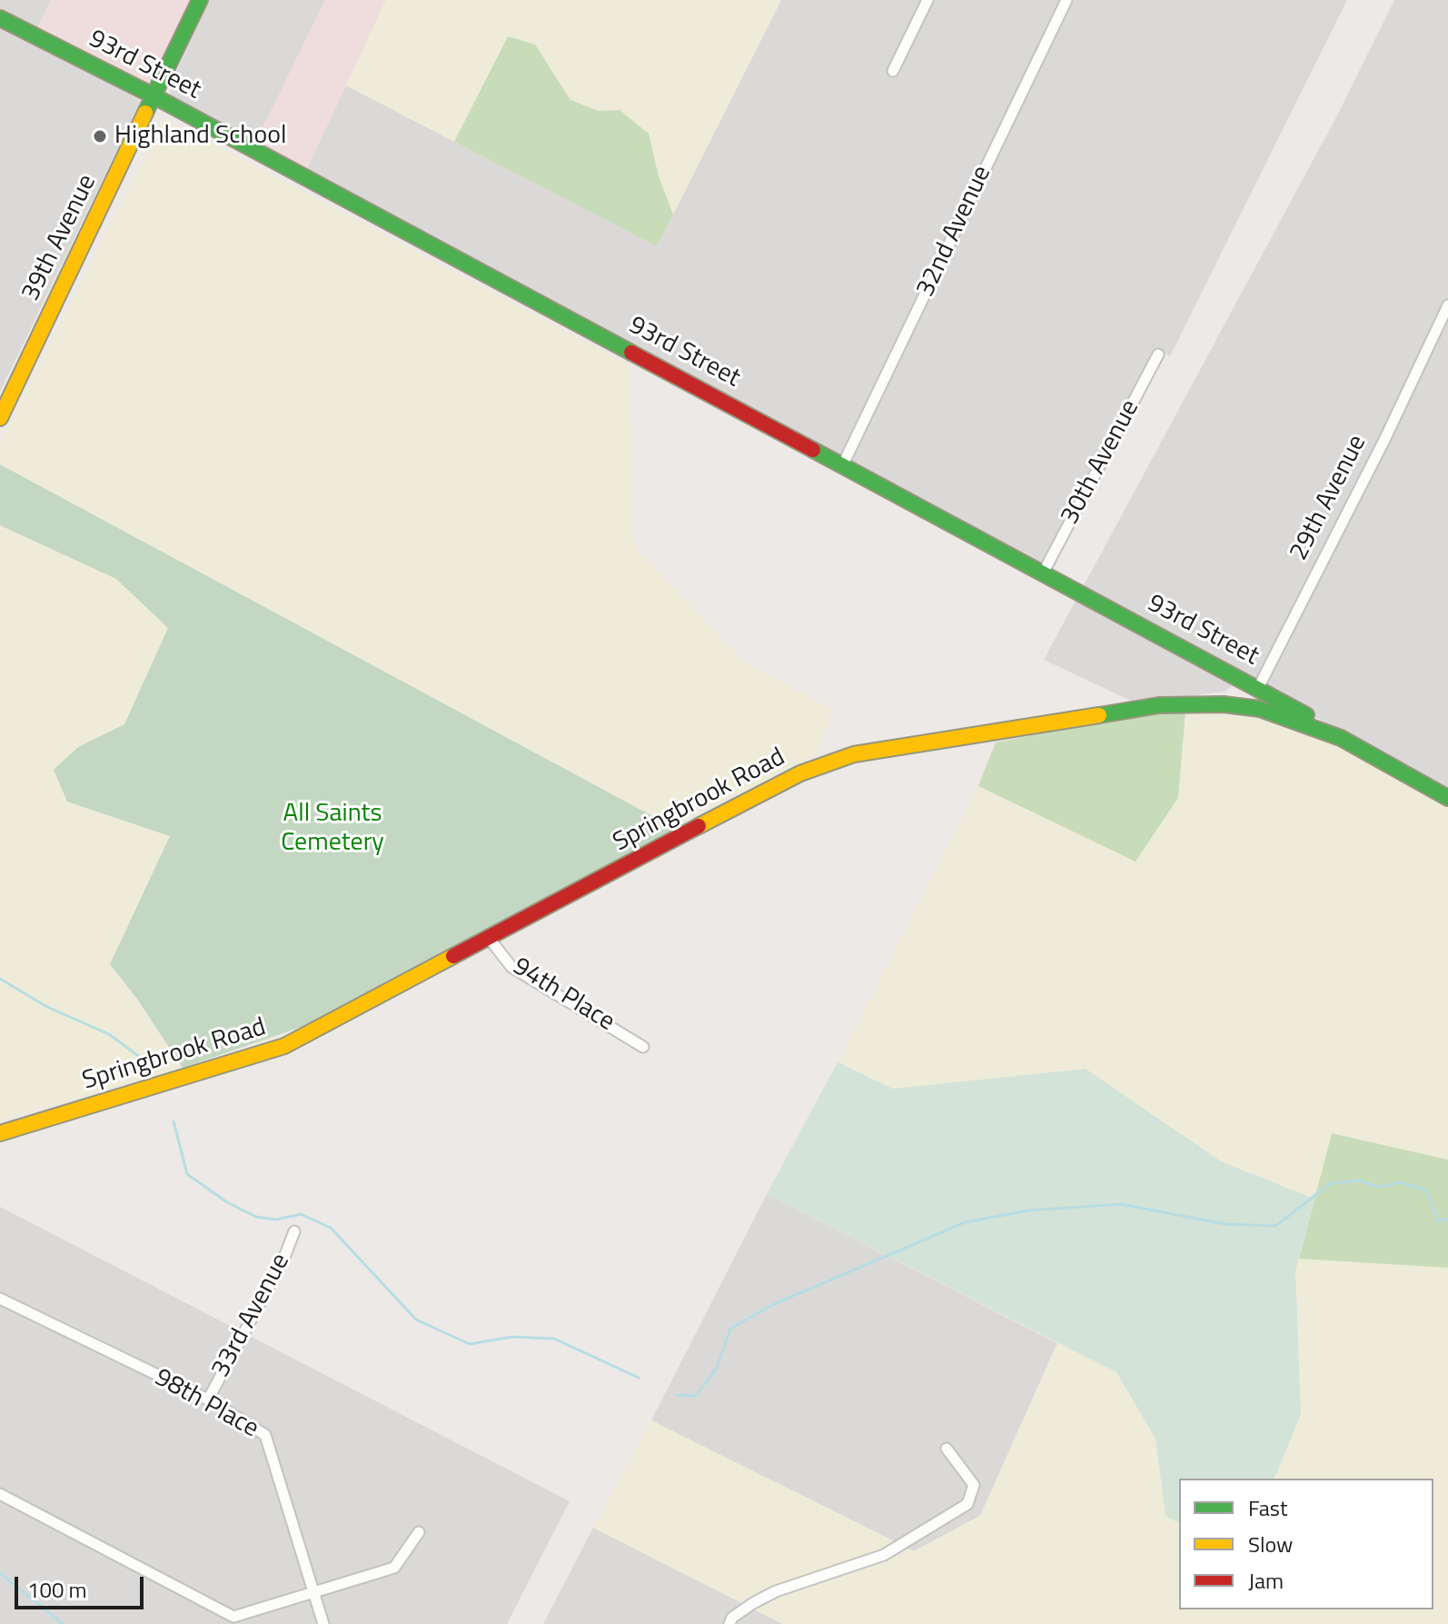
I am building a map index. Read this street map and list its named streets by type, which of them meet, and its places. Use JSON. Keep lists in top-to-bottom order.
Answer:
{
  "streets": {
    "street": [
      "93rd Street",
      "32nd Avenue",
      "39th Avenue",
      "30th Avenue",
      "29th Avenue",
      "Springbrook Road",
      "94th Place",
      "33rd Avenue",
      "98th Place"
    ]
  },
  "crossings": [
    ["93rd Street", "32nd Avenue"],
    ["93rd Street", "39th Avenue"],
    ["93rd Street", "30th Avenue"],
    ["93rd Street", "29th Avenue"],
    ["93rd Street", "Springbrook Road"],
    ["29th Avenue", "Springbrook Road"],
    ["Springbrook Road", "94th Place"],
    ["33rd Avenue", "98th Place"]
  ],
  "parks": ["All Saints Cemetery"],
  "places": ["Highland School"],
  "legend": ["Fast", "Slow", "Jam"],
  "scale_bar": "100 m"
}
